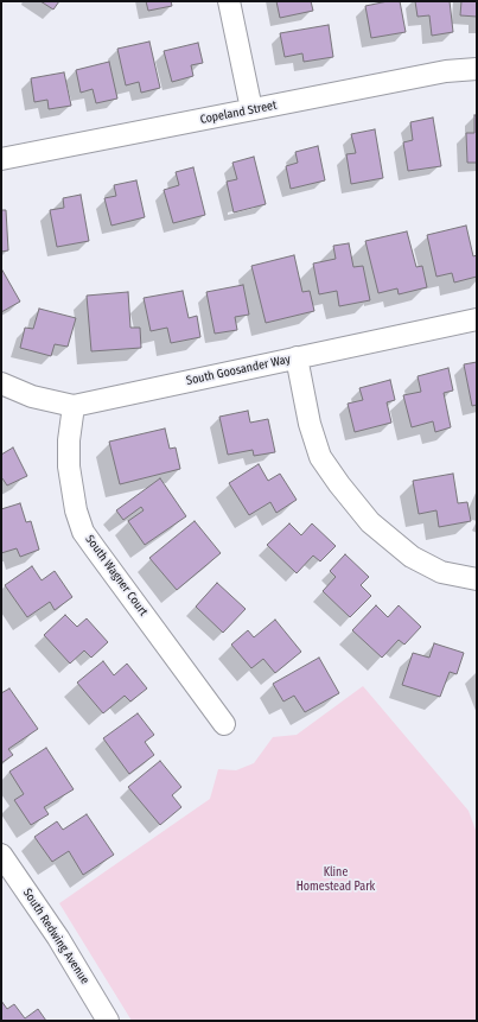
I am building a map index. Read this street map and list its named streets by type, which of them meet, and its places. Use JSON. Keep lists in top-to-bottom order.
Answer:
{
  "streets": {
    "street": [
      "Copeland Street",
      "South Goosander Way",
      "South Wagner Court",
      "South Redwing Avenue"
    ]
  },
  "crossings": [
    ["South Goosander Way", "South Wagner Court"]
  ],
  "parks": ["Kline Homestead Park"]
}
